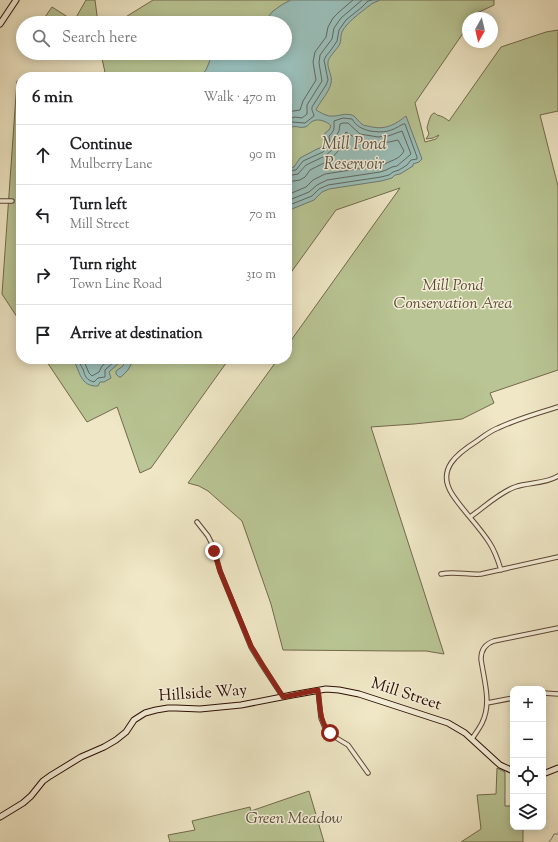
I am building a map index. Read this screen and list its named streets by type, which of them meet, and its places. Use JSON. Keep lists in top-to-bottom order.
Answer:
{
  "streets": {
    "street": ["Hillside Way", "Mill Street"]
  },
  "crossings": [
    ["Hillside Way", "Mill Street"]
  ],
  "water": ["Mill Pond Reservoir"],
  "parks": ["Mill Pond Conservation Area", "Green Meadow"],
  "north": "bottom",
  "page": {
    "search": "Search here",
    "heading": ["6 min", "Walk · 470 m"],
    "list": [
      ["Continue", "Mulberry Lane", "90 m"],
      ["Turn left", "Mill Street", "70 m"],
      ["Turn right", "Town Line Road", "310 m"],
      "Arrive at destination"
    ],
    "map_buttons": ["+", "−"]
  }
}
